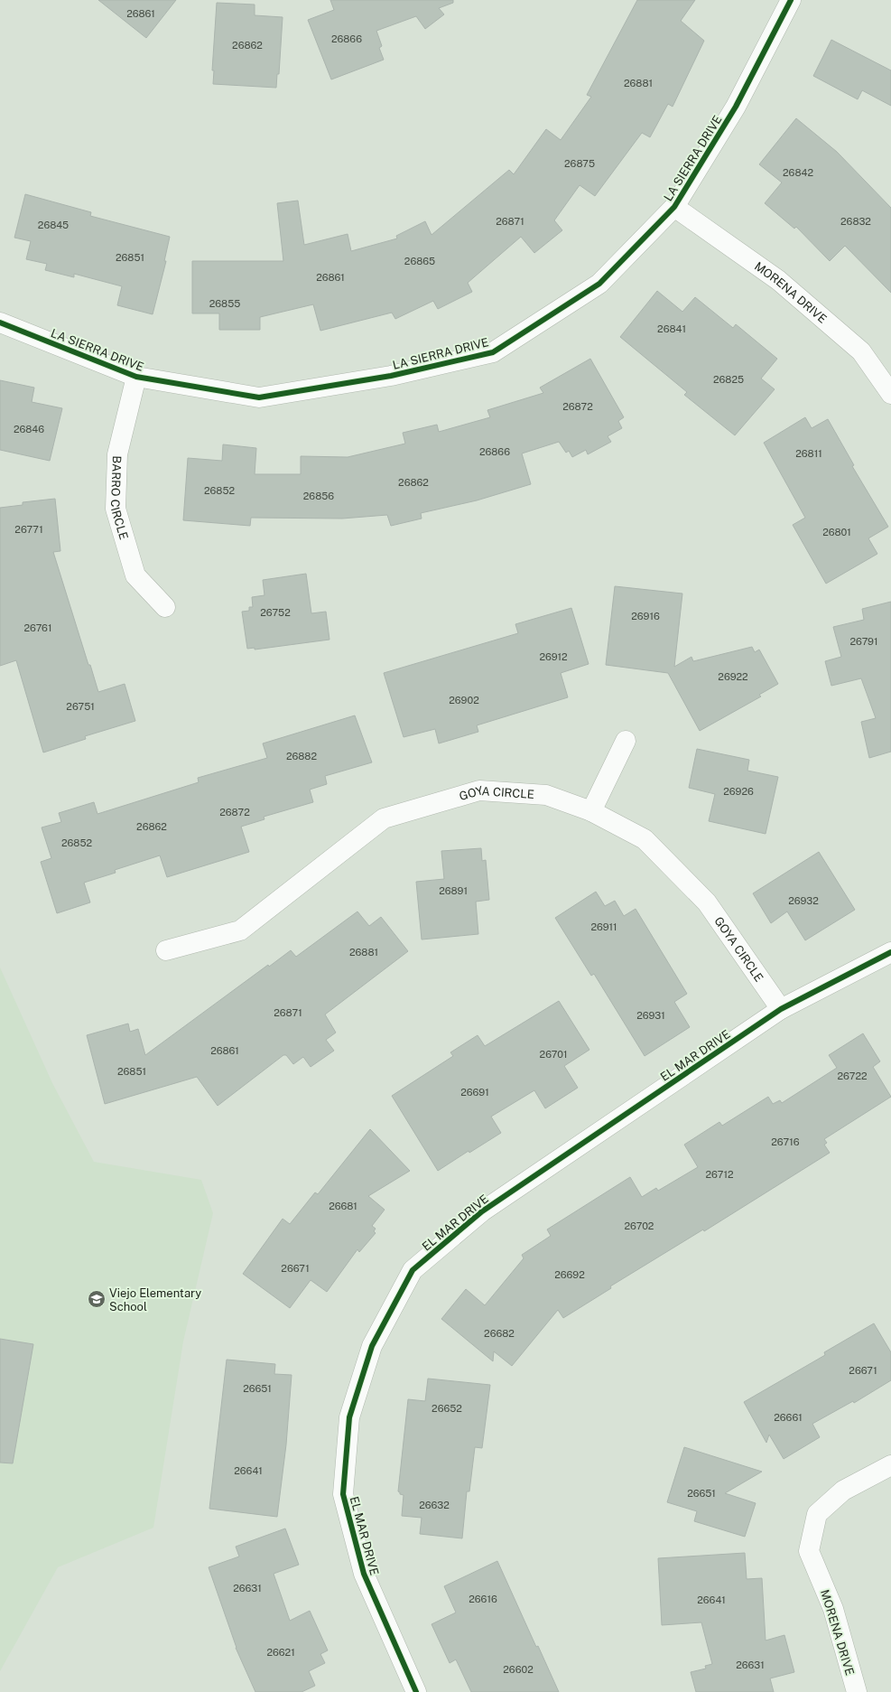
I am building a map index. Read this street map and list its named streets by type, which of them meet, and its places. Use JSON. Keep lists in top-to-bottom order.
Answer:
{
  "streets": {
    "street": [
      "LA SIERRA DRIVE",
      "MORENA DRIVE",
      "BARRO CIRCLE",
      "GOYA CIRCLE",
      "EL MAR DRIVE"
    ]
  },
  "crossings": [
    ["LA SIERRA DRIVE", "MORENA DRIVE"],
    ["LA SIERRA DRIVE", "BARRO CIRCLE"],
    ["GOYA CIRCLE", "EL MAR DRIVE"]
  ],
  "places": {
    "school or university": ["Viejo Elementary School"]
  },
  "house_numbers": [
    "26861",
    "26866",
    "26862",
    "26881",
    "26875",
    "26842",
    "26871",
    "26832",
    "26845",
    "26851",
    "26865",
    "26861",
    "26855",
    "26841",
    "26825",
    "26872",
    "26846",
    "26866",
    "26811",
    "26862",
    "26852",
    "26856",
    "26771",
    "26801",
    "26752",
    "26916",
    "26761",
    "26791",
    "26912",
    "26922",
    "26902",
    "26751",
    "26882",
    "26926",
    "26872",
    "26862",
    "26852",
    "26891",
    "26932",
    "26911",
    "26881",
    "26871",
    "26931",
    "26861",
    "26701",
    "26851",
    "26722",
    "26691",
    "26716",
    "26712",
    "26681",
    "26702",
    "26671",
    "26692",
    "26682",
    "26671",
    "26651",
    "26652",
    "26661",
    "26641",
    "26651",
    "26632",
    "26631",
    "26616",
    "26641",
    "26621",
    "26631",
    "26602"
  ]
}
